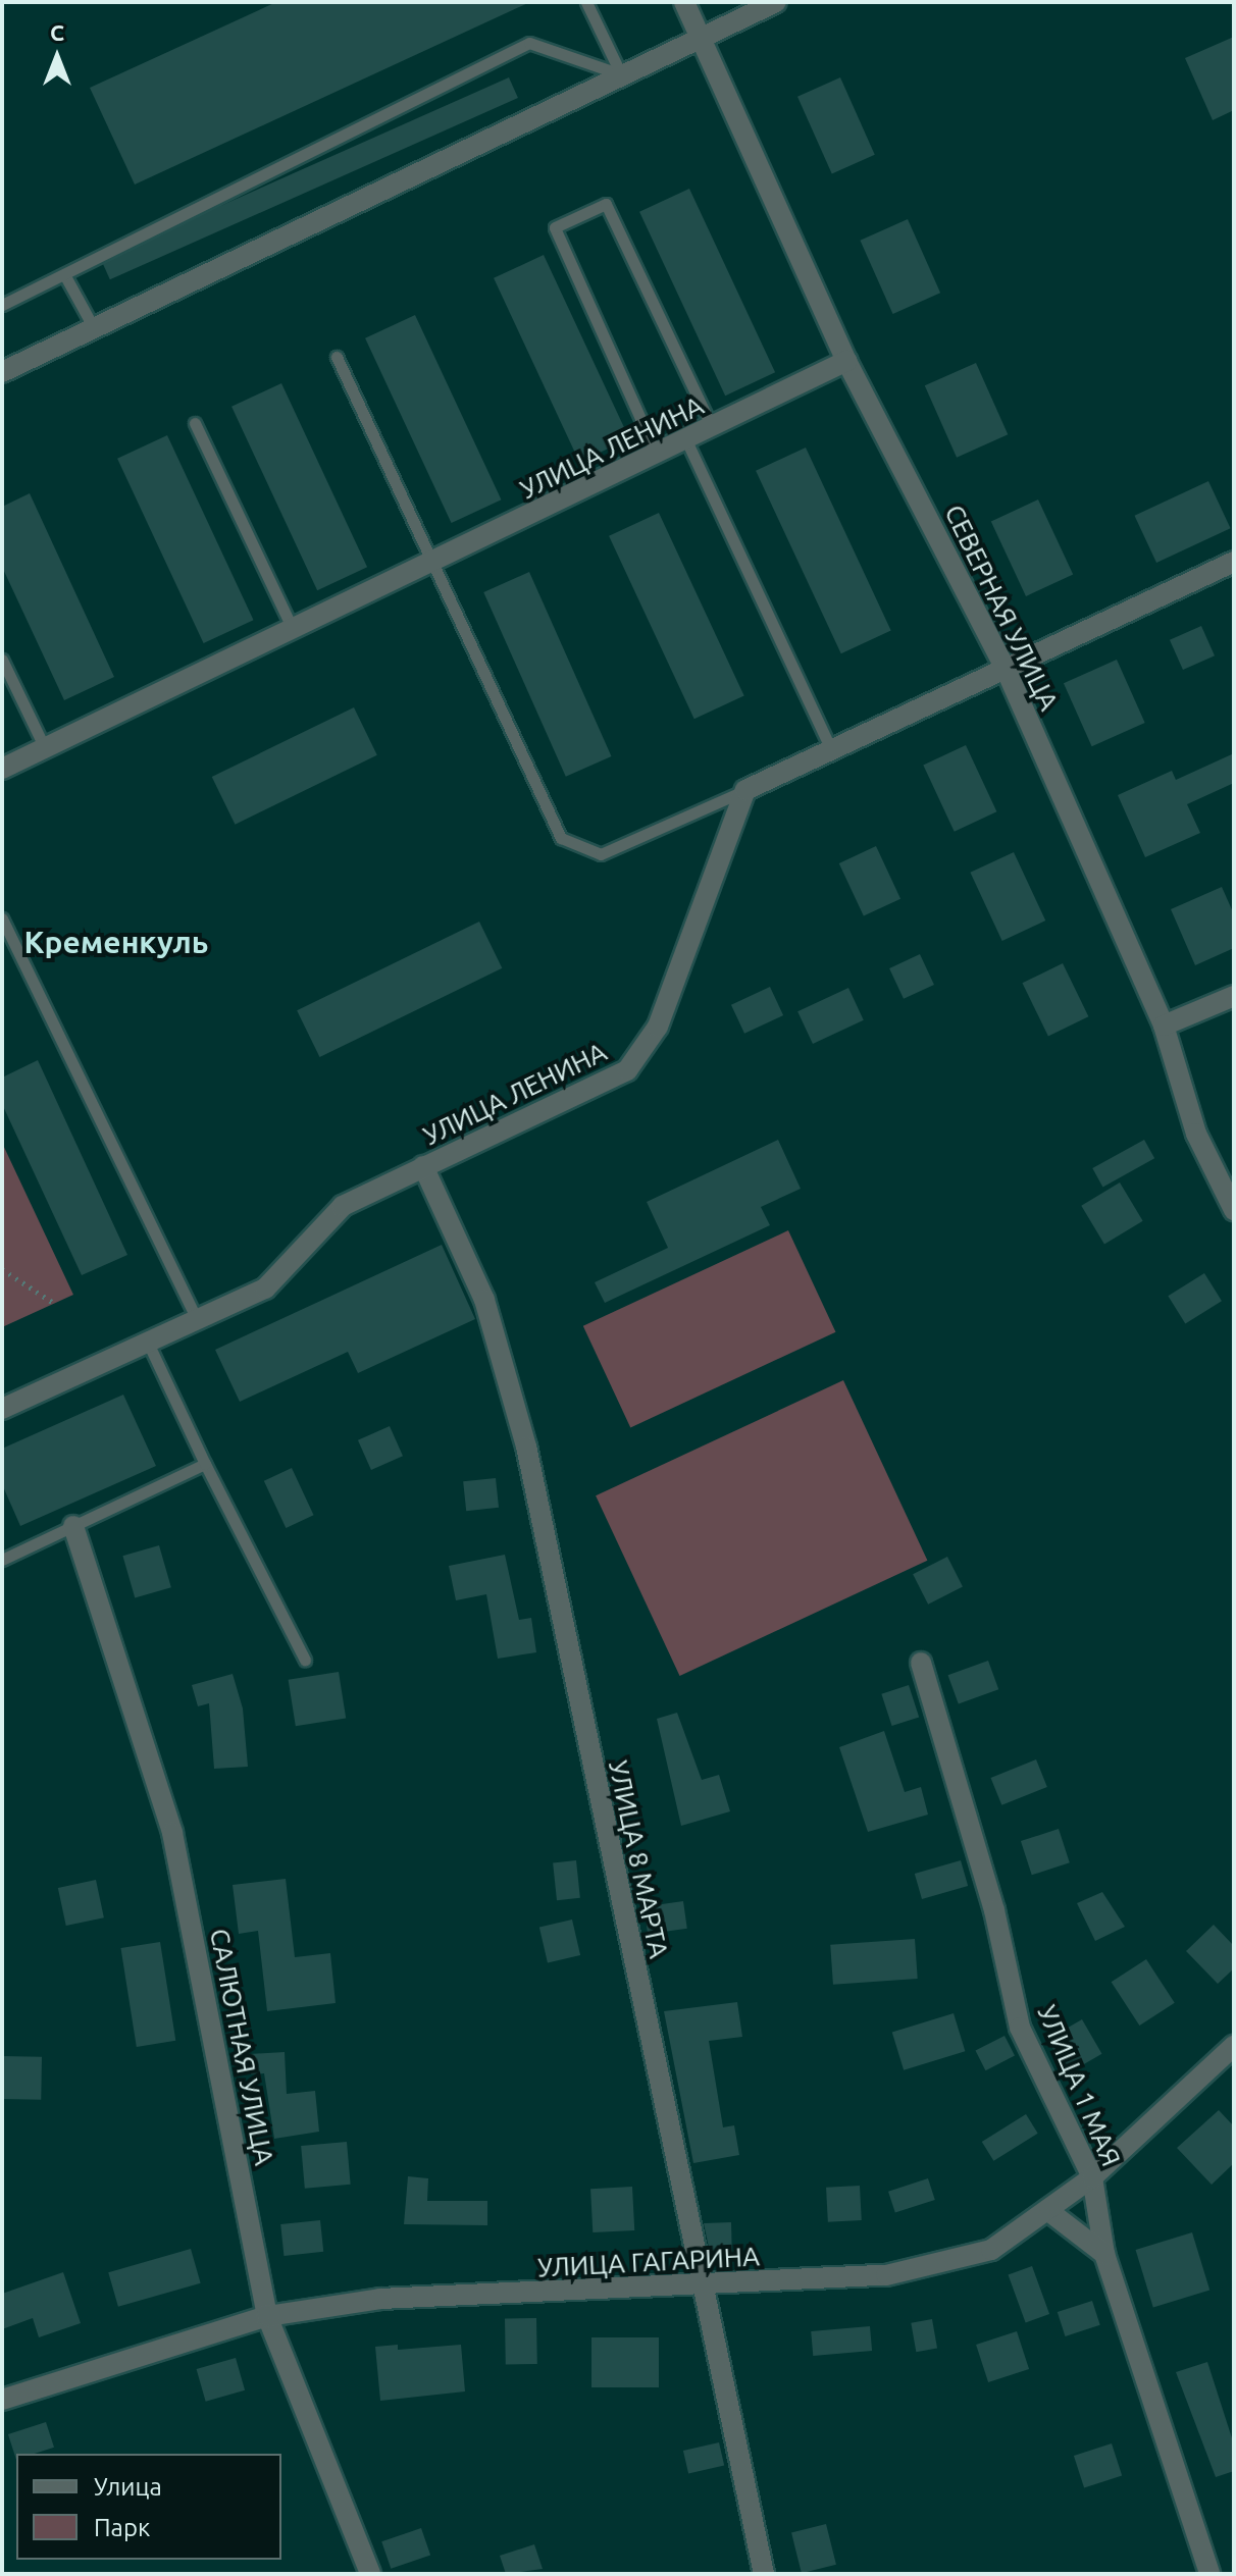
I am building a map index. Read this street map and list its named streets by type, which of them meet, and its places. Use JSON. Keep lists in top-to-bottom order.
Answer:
{
  "streets": {
    "street": [
      "УЛИЦА ЛЕНИНА",
      "СЕВЕРНАЯ УЛИЦА",
      "УЛИЦА 8 МАРТА",
      "САЛЮТНАЯ УЛИЦА",
      "УЛИЦА 1 МАЯ",
      "УЛИЦА ГАГАРИНА"
    ]
  },
  "crossings": [
    ["УЛИЦА ЛЕНИНА", "СЕВЕРНАЯ УЛИЦА"],
    ["УЛИЦА ЛЕНИНА", "УЛИЦА 8 МАРТА"],
    ["УЛИЦА 8 МАРТА", "УЛИЦА ГАГАРИНА"],
    ["САЛЮТНАЯ УЛИЦА", "УЛИЦА ГАГАРИНА"],
    ["УЛИЦА 1 МАЯ", "УЛИЦА ГАГАРИНА"]
  ],
  "districts": ["Кременкуль"],
  "legend": ["Улица", "Парк"],
  "north": "top"
}
